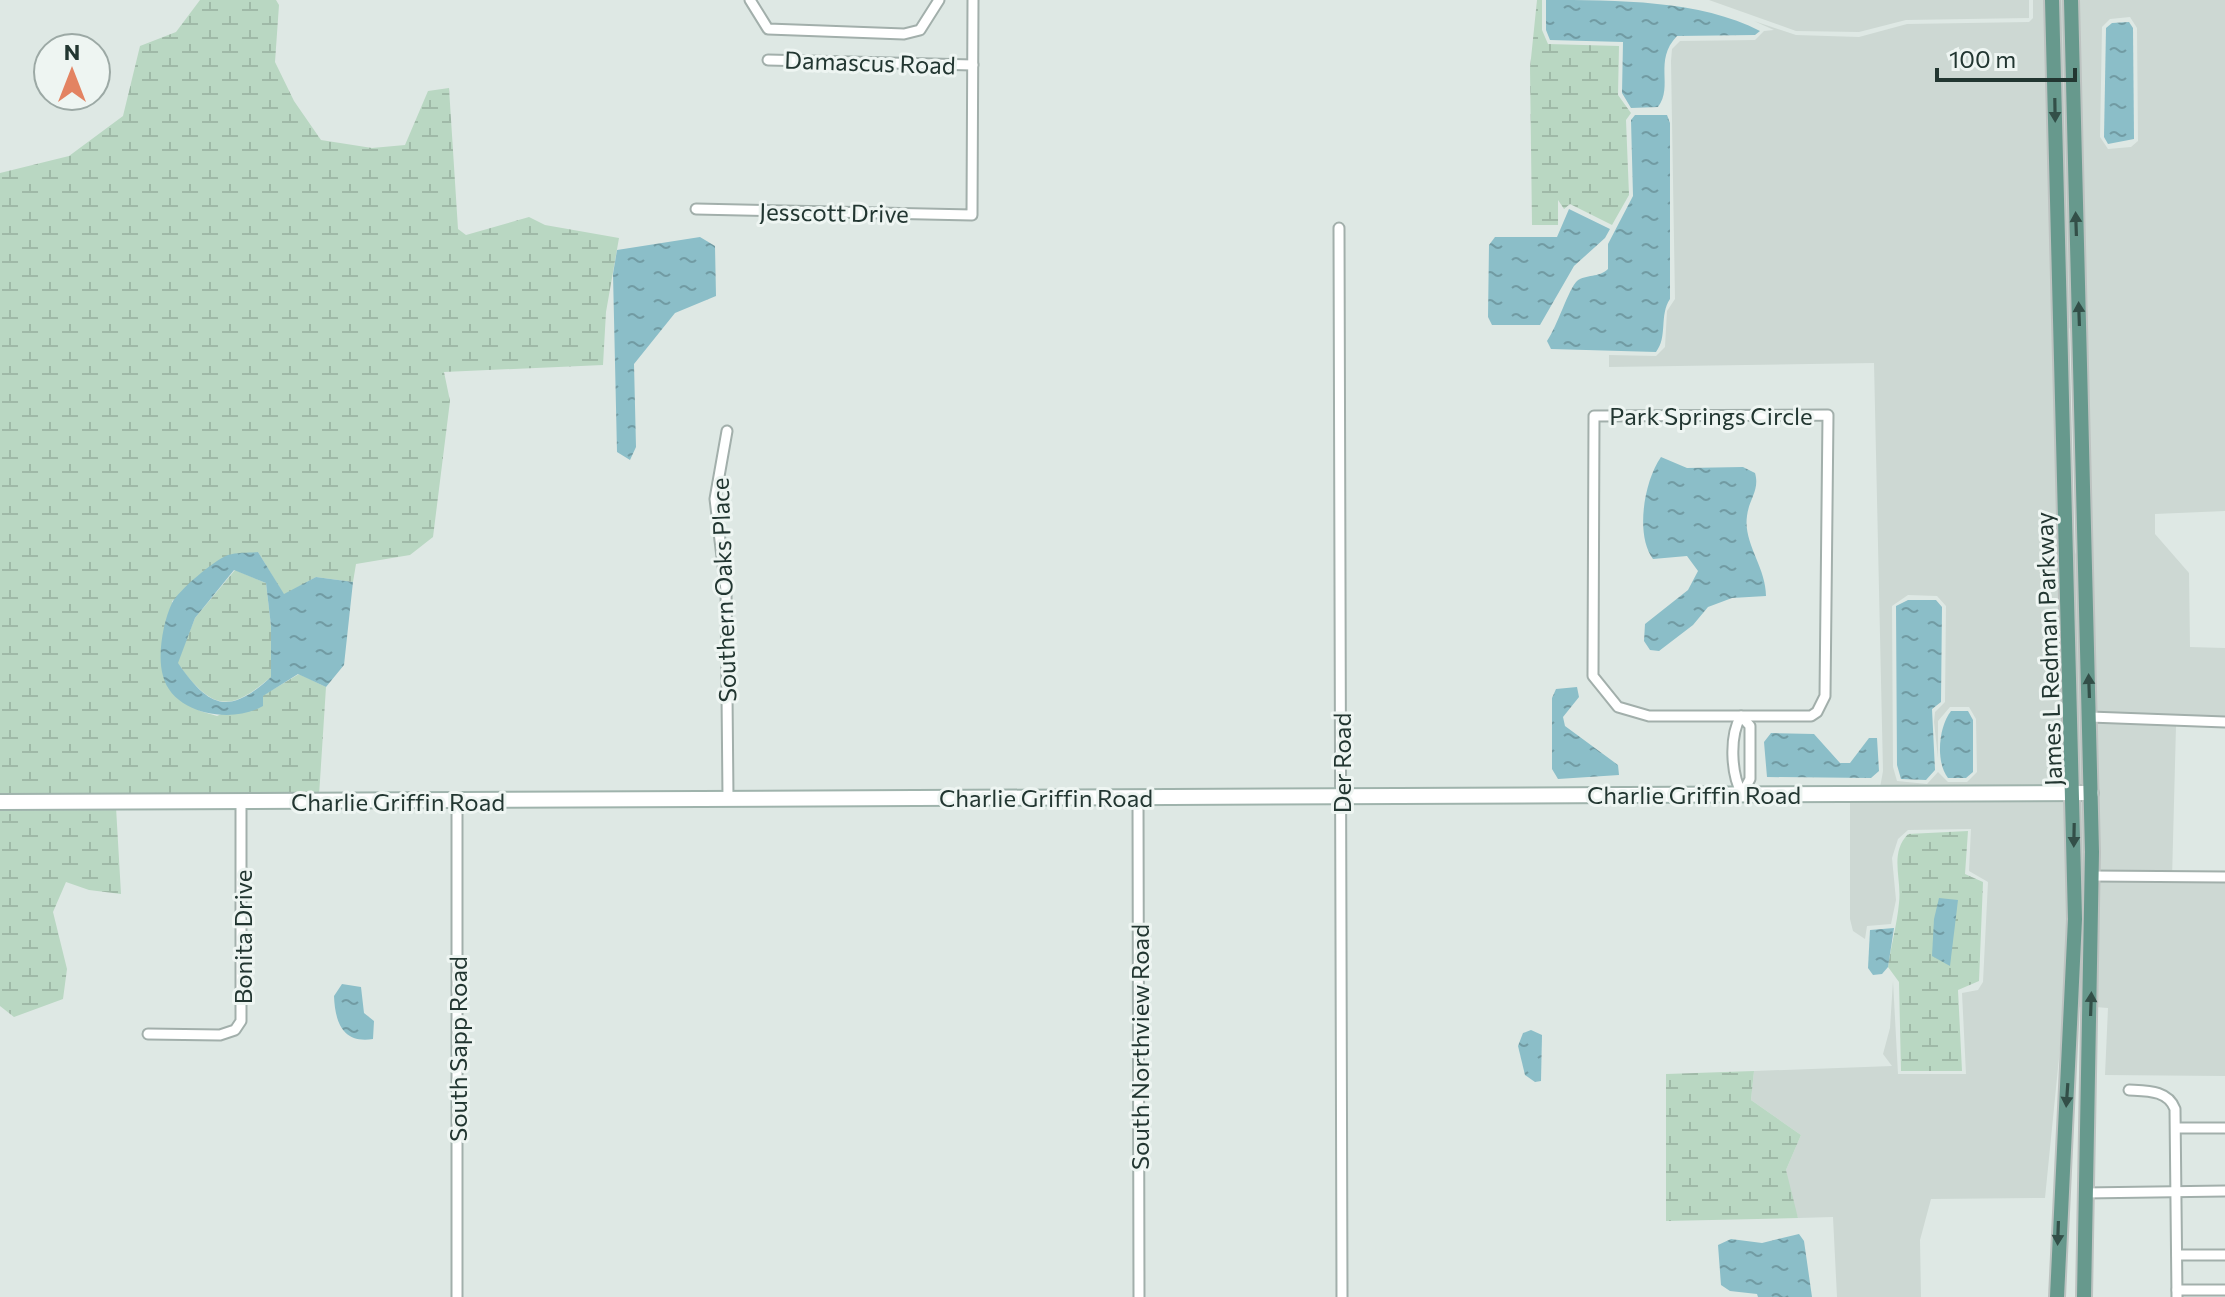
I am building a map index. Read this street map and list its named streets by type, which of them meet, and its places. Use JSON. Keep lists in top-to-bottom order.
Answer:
{
  "streets": {
    "main road": ["James L Redman Parkway"],
    "street": [
      "Damascus Road",
      "Jesscott Drive",
      "Park Springs Circle",
      "Southern Oaks Place",
      "Der Road",
      "Charlie Griffin Road",
      "Bonita Drive",
      "South Northview Road",
      "South Sapp Road"
    ]
  },
  "crossings": [
    ["Damascus Road", "Jesscott Drive"],
    ["Southern Oaks Place", "Charlie Griffin Road"],
    ["James L Redman Parkway", "Charlie Griffin Road"],
    ["Der Road", "Charlie Griffin Road"],
    ["Charlie Griffin Road", "Bonita Drive"],
    ["Charlie Griffin Road", "South Northview Road"],
    ["Charlie Griffin Road", "South Sapp Road"]
  ],
  "scale_bar": "100 m",
  "north": "top"
}
